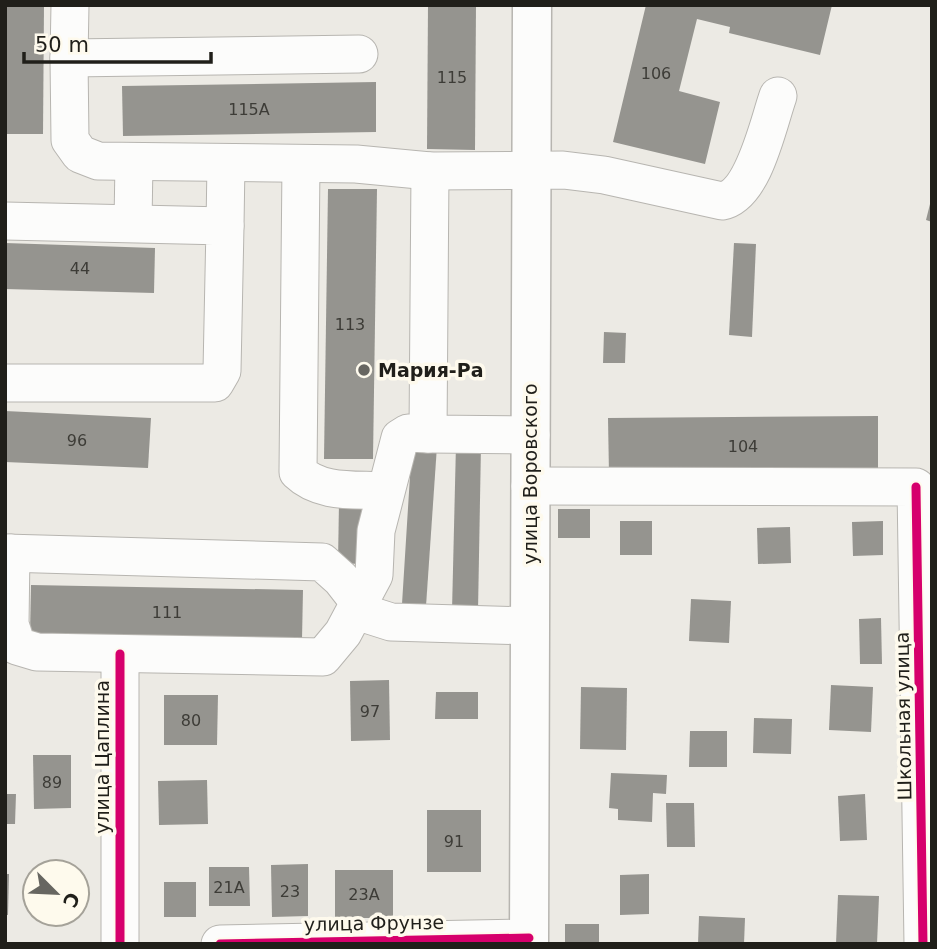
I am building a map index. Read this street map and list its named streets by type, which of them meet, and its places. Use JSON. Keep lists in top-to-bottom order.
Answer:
{
  "streets": {
    "main road": ["улица Воровского"],
    "street": ["Школьная улица", "улица Цаплина", "улица Фрунзе"]
  },
  "crossings": [
    ["улица Воровского", "Школьная улица"],
    ["улица Воровского", "улица Фрунзе"]
  ],
  "places": ["Мария-Ра"],
  "house_numbers": [
    "106",
    "115",
    "115А",
    "44",
    "113",
    "96",
    "104",
    "111",
    "97",
    "80",
    "89",
    "91",
    "21А",
    "23",
    "23А"
  ],
  "scale_bar": "50 m",
  "north": "bottom right"
}
